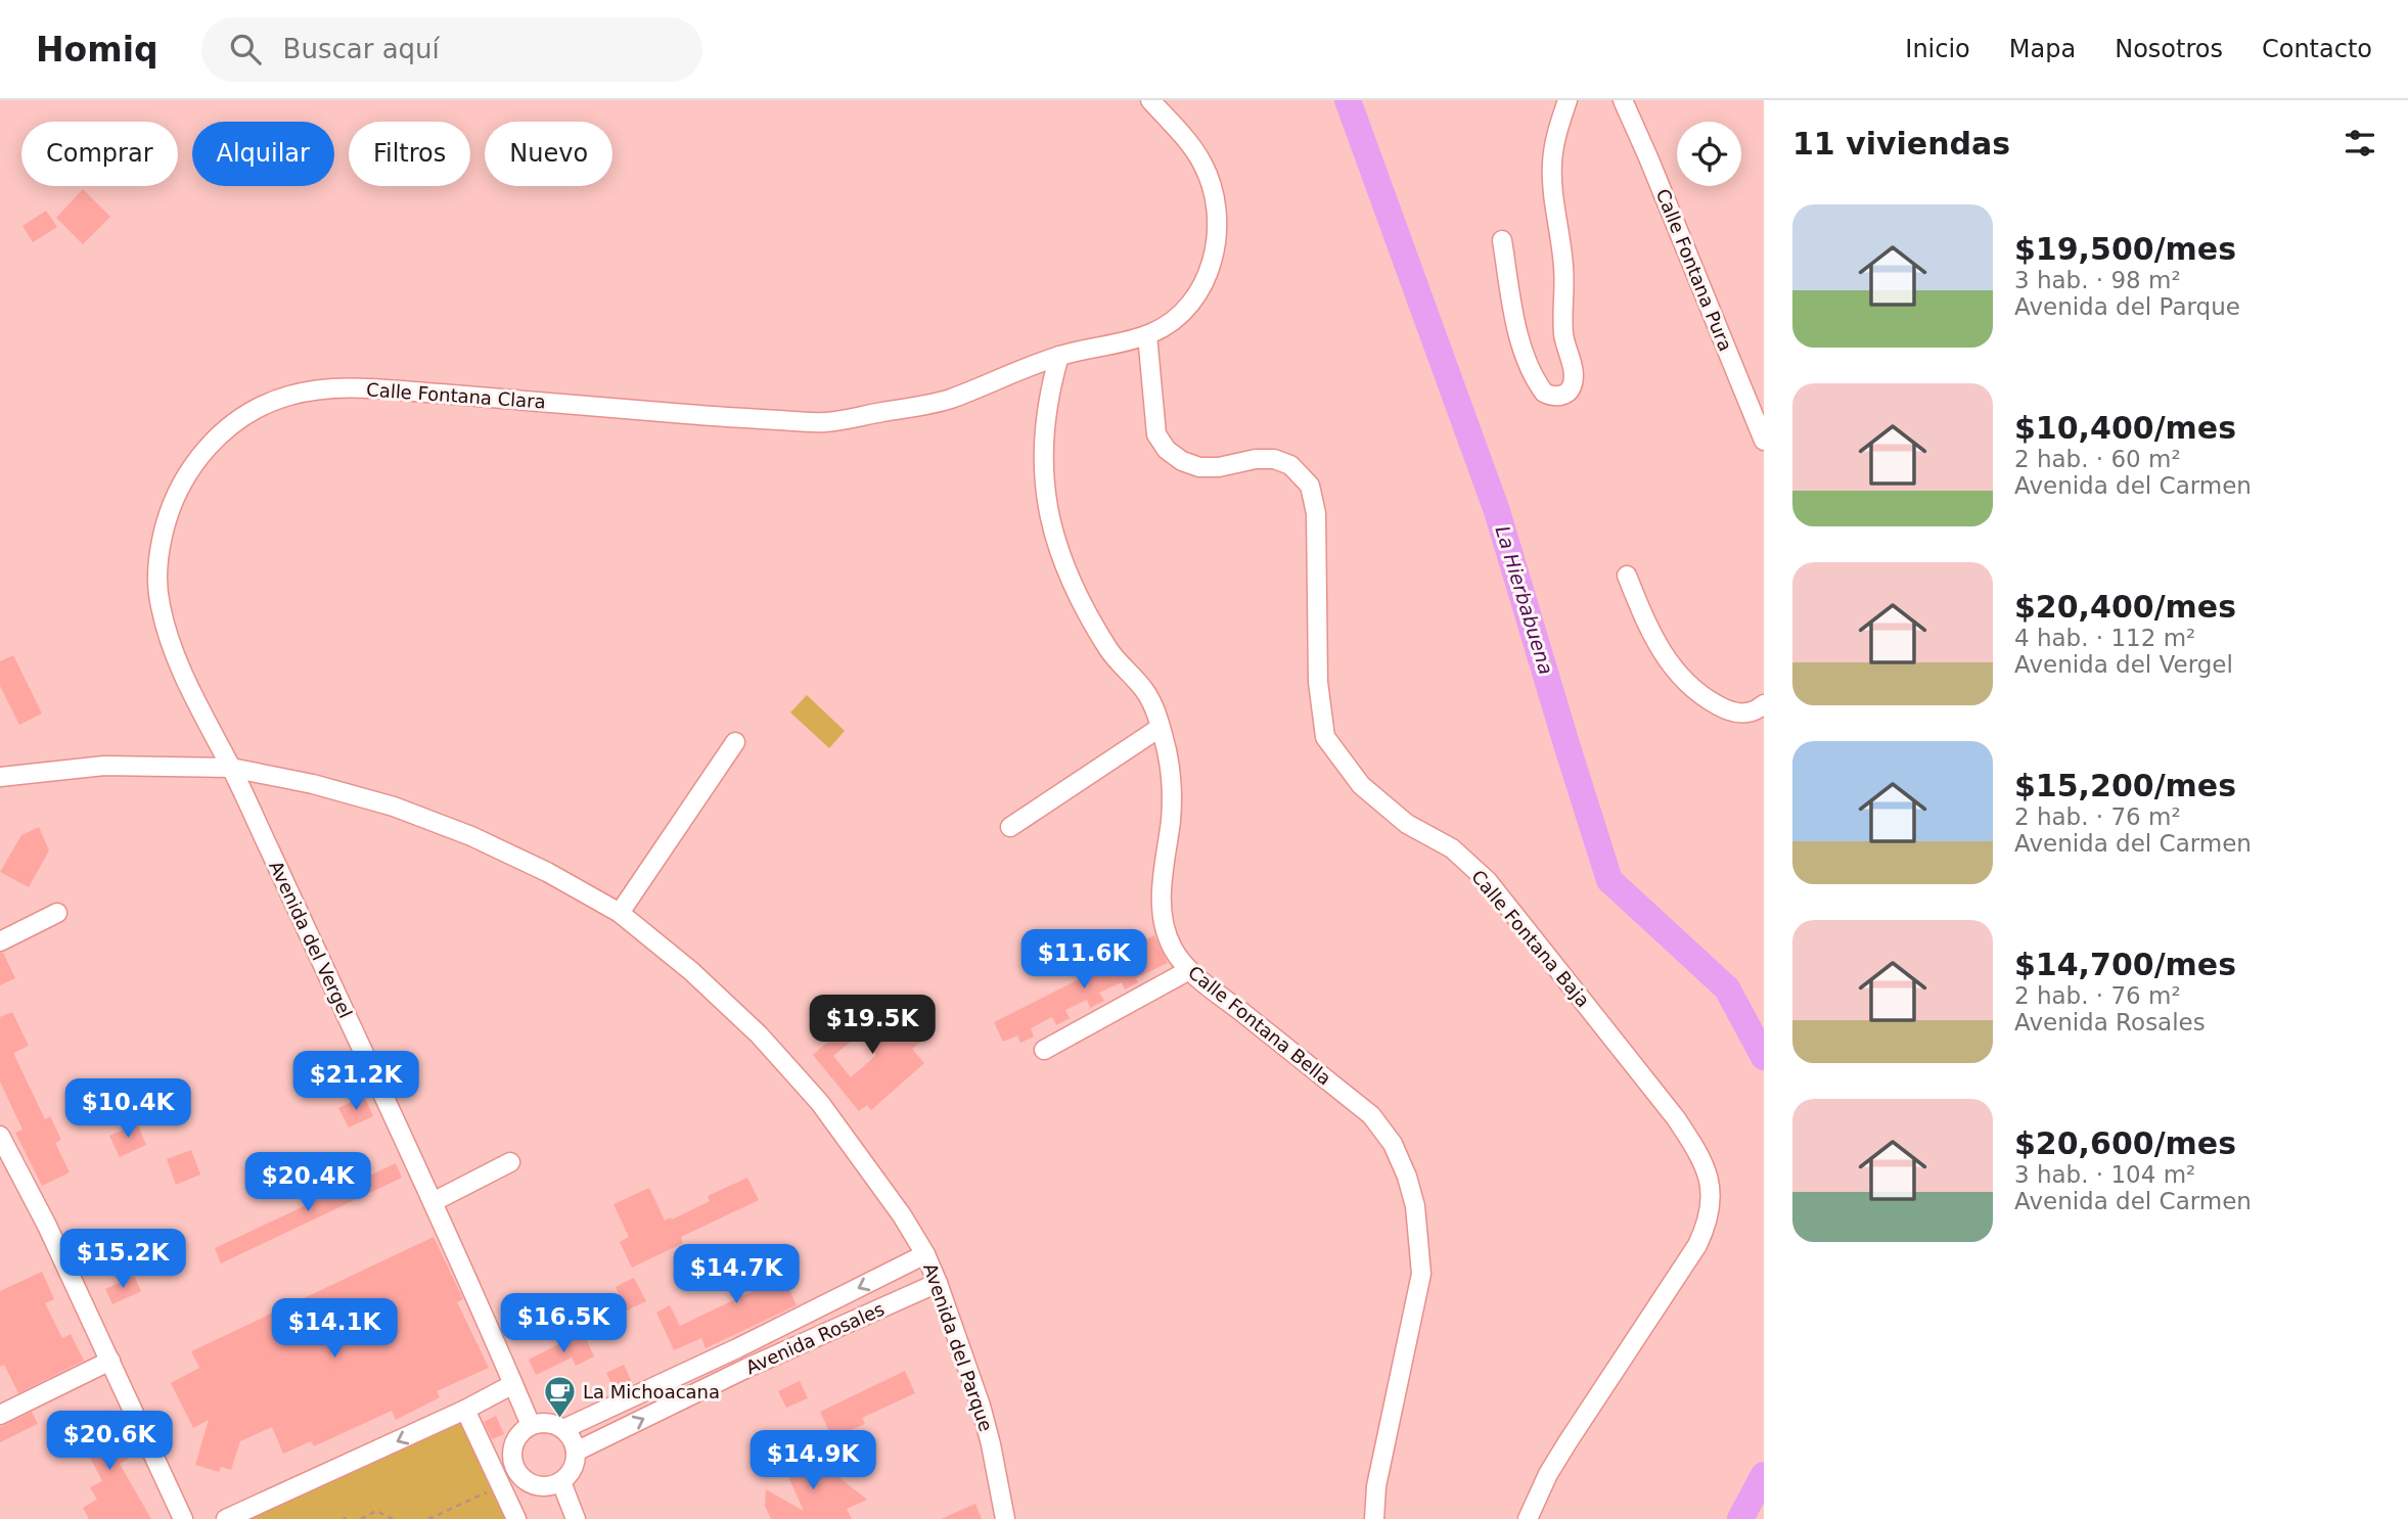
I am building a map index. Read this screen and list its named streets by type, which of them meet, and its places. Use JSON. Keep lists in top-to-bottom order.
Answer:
{
  "streets": {
    "street": [
      "Calle Fontana Pura",
      "Calle Fontana Clara",
      "Calle Fontana Baja",
      "Avenida del Vergel",
      "Calle Fontana Bella",
      "Avenida Rosales",
      "Avenida del Parque"
    ]
  },
  "crossings": [
    ["Calle Fontana Clara", "Avenida del Vergel"],
    ["Calle Fontana Clara", "Calle Fontana Bella"],
    ["Calle Fontana Clara", "Avenida del Parque"],
    ["Avenida del Vergel", "Avenida Rosales"],
    ["Avenida del Vergel", "Avenida del Parque"],
    ["Avenida Rosales", "Avenida del Parque"]
  ],
  "water": ["La Hierbabuena"],
  "places": {
    "cafe": ["La Michoacana"]
  },
  "page": {
    "header": "Homiq",
    "search": "Buscar aquí",
    "nav": [
      "Inicio",
      "Mapa",
      "Nosotros",
      "Contacto"
    ],
    "heading": "11 viviendas",
    "chip": [
      "Comprar",
      "Alquilar",
      "Filtros",
      "Nuevo"
    ],
    "list": [
      {
        "name": "$19,500/mes",
        "note": "3 hab. · 98 m² · Avenida del Parque"
      },
      {
        "name": "$10,400/mes",
        "note": "2 hab. · 60 m² · Avenida del Carmen"
      },
      {
        "name": "$20,400/mes",
        "note": "4 hab. · 112 m² · Avenida del Vergel"
      },
      {
        "name": "$15,200/mes",
        "note": "2 hab. · 76 m² · Avenida del Carmen"
      },
      {
        "name": "$14,700/mes",
        "note": "2 hab. · 76 m² · Avenida Rosales"
      },
      {
        "name": "$20,600/mes",
        "note": "3 hab. · 104 m² · Avenida del Carmen"
      }
    ],
    "price": [
      "$11.6K",
      "$19.5K",
      "$21.2K",
      "$10.4K",
      "$20.4K",
      "$15.2K",
      "$14.7K",
      "$16.5K",
      "$14.1K",
      "$20.6K",
      "$14.9K"
    ]
  }
}
